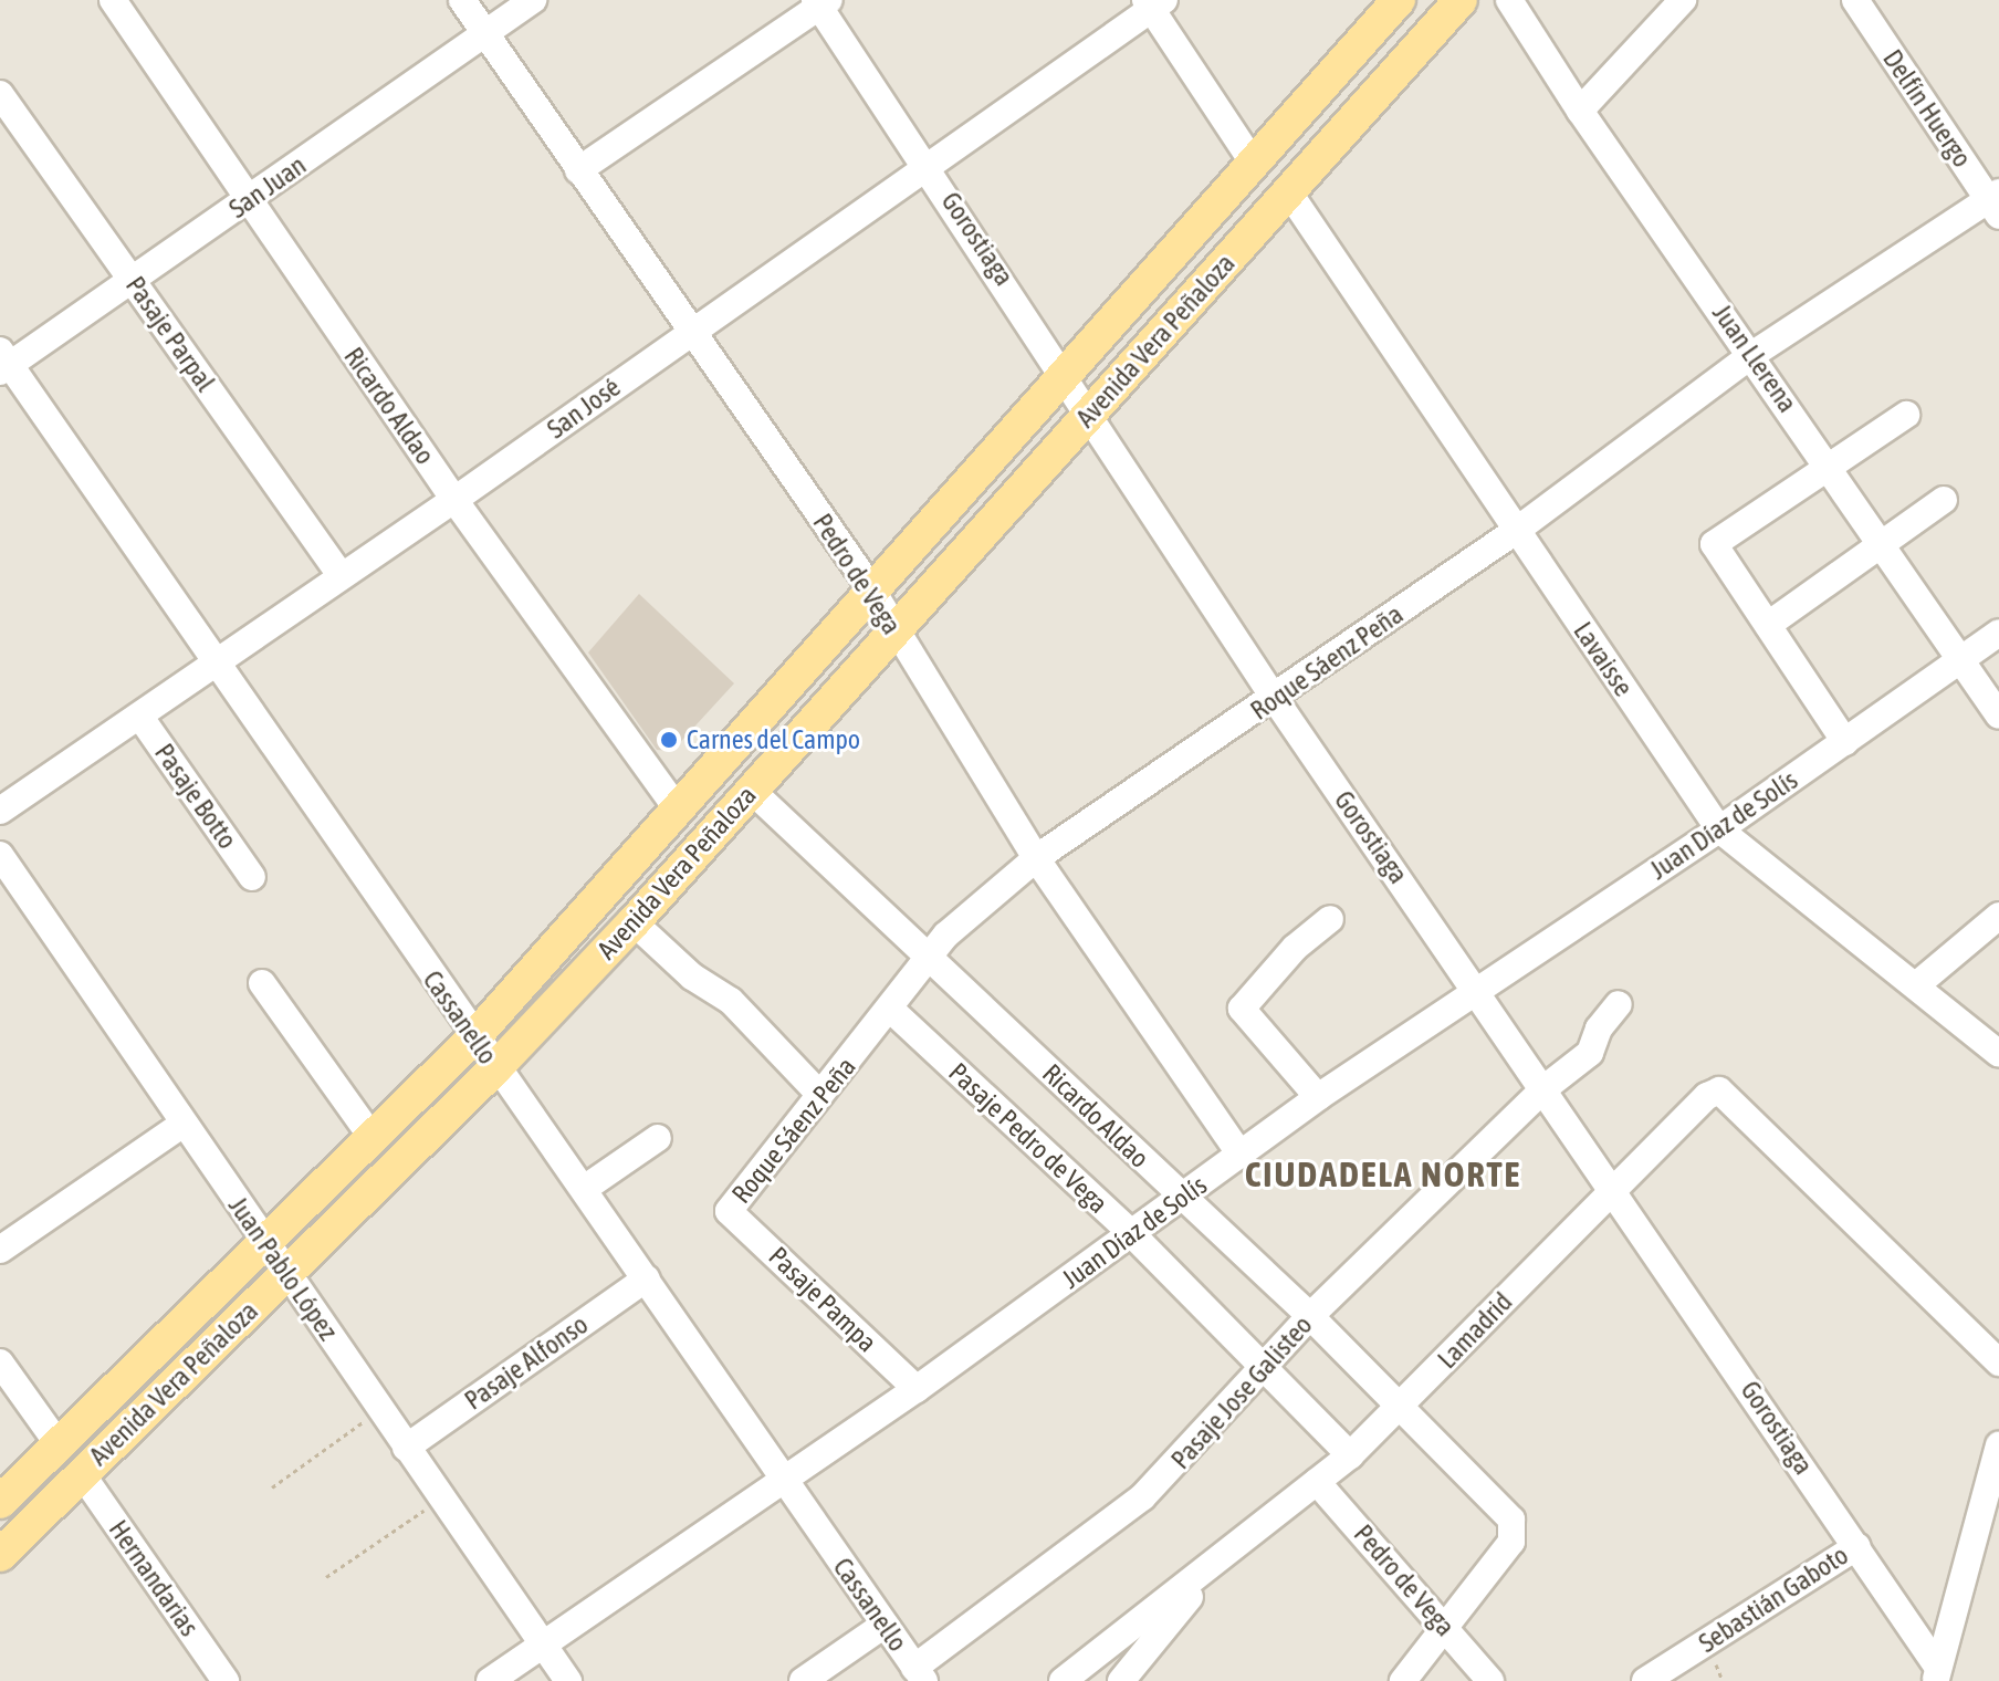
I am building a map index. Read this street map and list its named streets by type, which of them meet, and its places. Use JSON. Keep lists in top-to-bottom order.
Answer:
{
  "streets": {
    "main road": ["Avenida Vera Peñaloza"],
    "street": [
      "Delfín Huergo",
      "San Juan",
      "Gorostiaga",
      "Pasaje Parpal",
      "Juan Llerena",
      "Ricardo Aldao",
      "San José",
      "Pedro de Vega",
      "Lavaisse",
      "Roque Sáenz Peña",
      "Pasaje Botto",
      "Juan Díaz de Solís",
      "Cassanello",
      "Pasaje Pedro de Vega",
      "Juan Pablo López",
      "Pasaje Pampa",
      "Lamadrid",
      "Pasaje Alfonso",
      "Pasaje Jose Galisteo",
      "Hernandarias",
      "Sebastián Gaboto"
    ]
  },
  "crossings": [
    ["Delfín Huergo", "Roque Sáenz Peña"],
    ["San Juan", "Pasaje Parpal"],
    ["San Juan", "Ricardo Aldao"],
    ["San Juan", "Pedro de Vega"],
    ["San Juan", "Cassanello"],
    ["Gorostiaga", "Avenida Vera Peñaloza"],
    ["Gorostiaga", "San José"],
    ["Gorostiaga", "Roque Sáenz Peña"],
    ["Gorostiaga", "Juan Díaz de Solís"],
    ["Gorostiaga", "Lamadrid"],
    ["Gorostiaga", "Pasaje Jose Galisteo"],
    ["Gorostiaga", "Sebastián Gaboto"],
    ["Pasaje Parpal", "San José"],
    ["Avenida Vera Peñaloza", "Ricardo Aldao"],
    ["Avenida Vera Peñaloza", "Pedro de Vega"],
    ["Avenida Vera Peñaloza", "Lavaisse"],
    ["Avenida Vera Peñaloza", "Cassanello"],
    ["Avenida Vera Peñaloza", "Juan Pablo López"],
    ["Avenida Vera Peñaloza", "Hernandarias"],
    ["Juan Llerena", "Roque Sáenz Peña"],
    ["Juan Llerena", "Juan Díaz de Solís"],
    ["Ricardo Aldao", "San José"],
    ["Ricardo Aldao", "Pedro de Vega"],
    ["Ricardo Aldao", "Roque Sáenz Peña"],
    ["Ricardo Aldao", "Juan Díaz de Solís"],
    ["Ricardo Aldao", "Lamadrid"],
    ["Ricardo Aldao", "Pasaje Jose Galisteo"],
    ["San José", "Pedro de Vega"],
    ["San José", "Pasaje Botto"],
    ["San José", "Cassanello"],
    ["Pedro de Vega", "Roque Sáenz Peña"],
    ["Pedro de Vega", "Juan Díaz de Solís"],
    ["Pedro de Vega", "Lamadrid"],
    ["Lavaisse", "Roque Sáenz Peña"],
    ["Lavaisse", "Juan Díaz de Solís"],
    ["Roque Sáenz Peña", "Pasaje Pedro de Vega"],
    ["Roque Sáenz Peña", "Pasaje Pampa"],
    ["Juan Díaz de Solís", "Cassanello"],
    ["Juan Díaz de Solís", "Pasaje Pedro de Vega"],
    ["Juan Díaz de Solís", "Juan Pablo López"],
    ["Juan Díaz de Solís", "Pasaje Pampa"],
    ["Cassanello", "Pasaje Alfonso"],
    ["Cassanello", "Pasaje Jose Galisteo"],
    ["Pasaje Pedro de Vega", "Lamadrid"],
    ["Pasaje Pedro de Vega", "Pasaje Jose Galisteo"],
    ["Juan Pablo López", "Pasaje Alfonso"]
  ],
  "districts": ["CIUDADELA NORTE"],
  "places": ["Carnes del Campo"]
}
